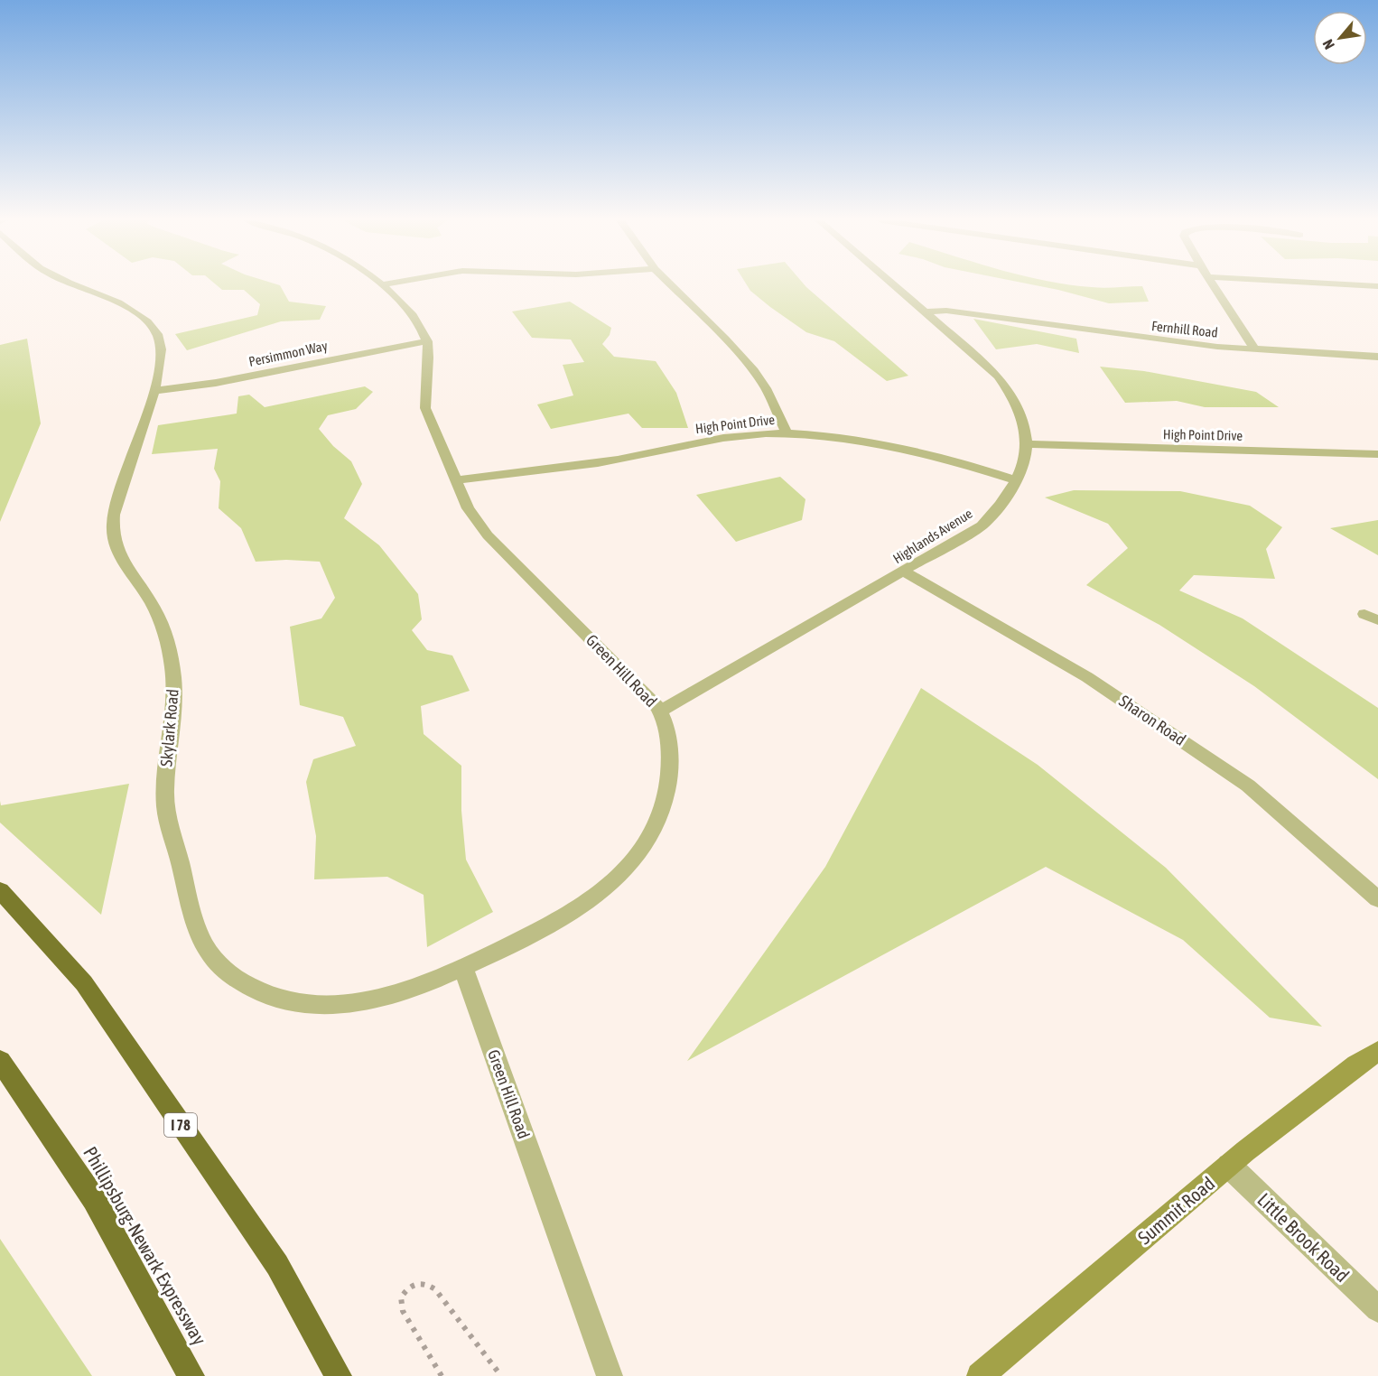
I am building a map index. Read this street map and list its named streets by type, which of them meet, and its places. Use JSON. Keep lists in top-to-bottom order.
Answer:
{
  "streets": {
    "highway": ["I 78", "Phillipsburg-Newark Expressway"],
    "main road": ["Summit Road"],
    "street": [
      "Fernhill Road",
      "Persimmon Way",
      "High Point Drive",
      "Highlands Avenue",
      "Green Hill Road",
      "Sharon Road",
      "Skylark Road",
      "Little Brook Road"
    ]
  },
  "crossings": [
    ["Fernhill Road", "Highlands Avenue"],
    ["Persimmon Way", "Green Hill Road"],
    ["Persimmon Way", "Skylark Road"],
    ["High Point Drive", "Highlands Avenue"],
    ["High Point Drive", "Green Hill Road"],
    ["Highlands Avenue", "Green Hill Road"],
    ["Highlands Avenue", "Sharon Road"],
    ["Green Hill Road", "Skylark Road"],
    ["Summit Road", "Little Brook Road"]
  ],
  "north": "bottom left"
}
